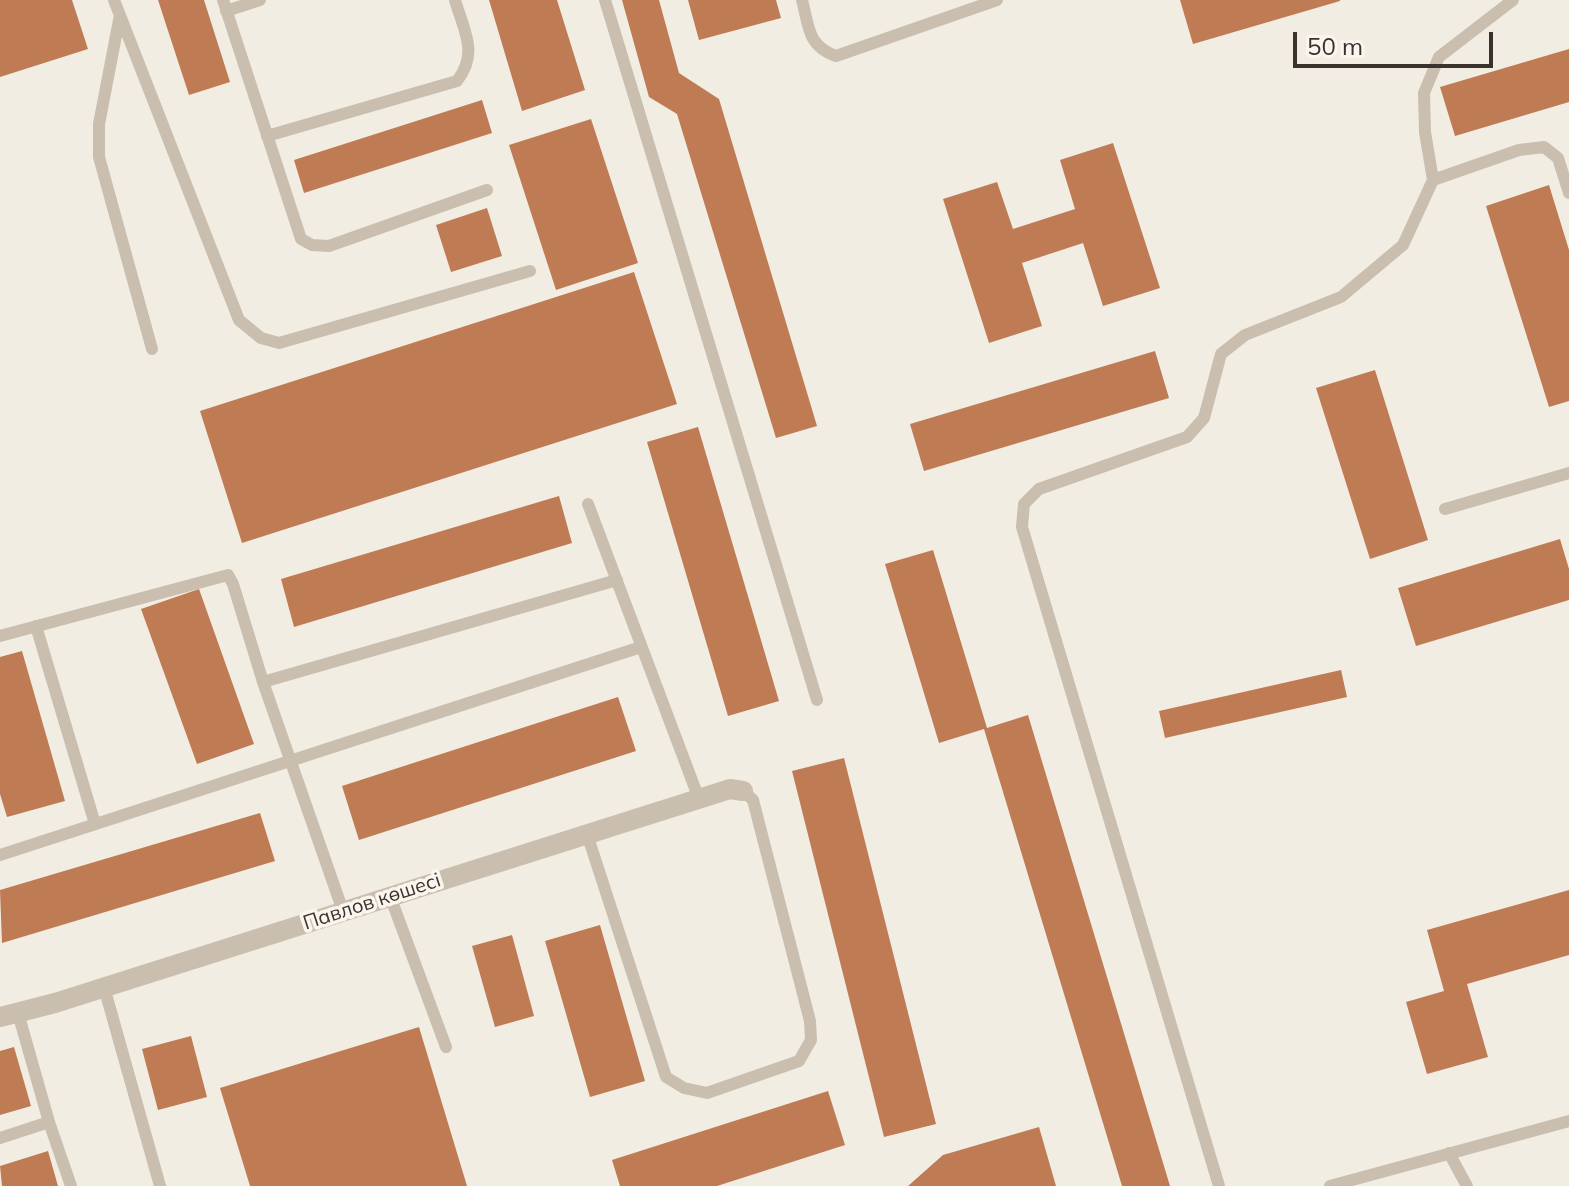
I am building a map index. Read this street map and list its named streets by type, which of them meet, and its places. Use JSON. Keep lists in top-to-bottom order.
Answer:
{
  "streets": {
    "street": ["Павлов көшесі"]
  },
  "scale_bar": "50 m"
}
